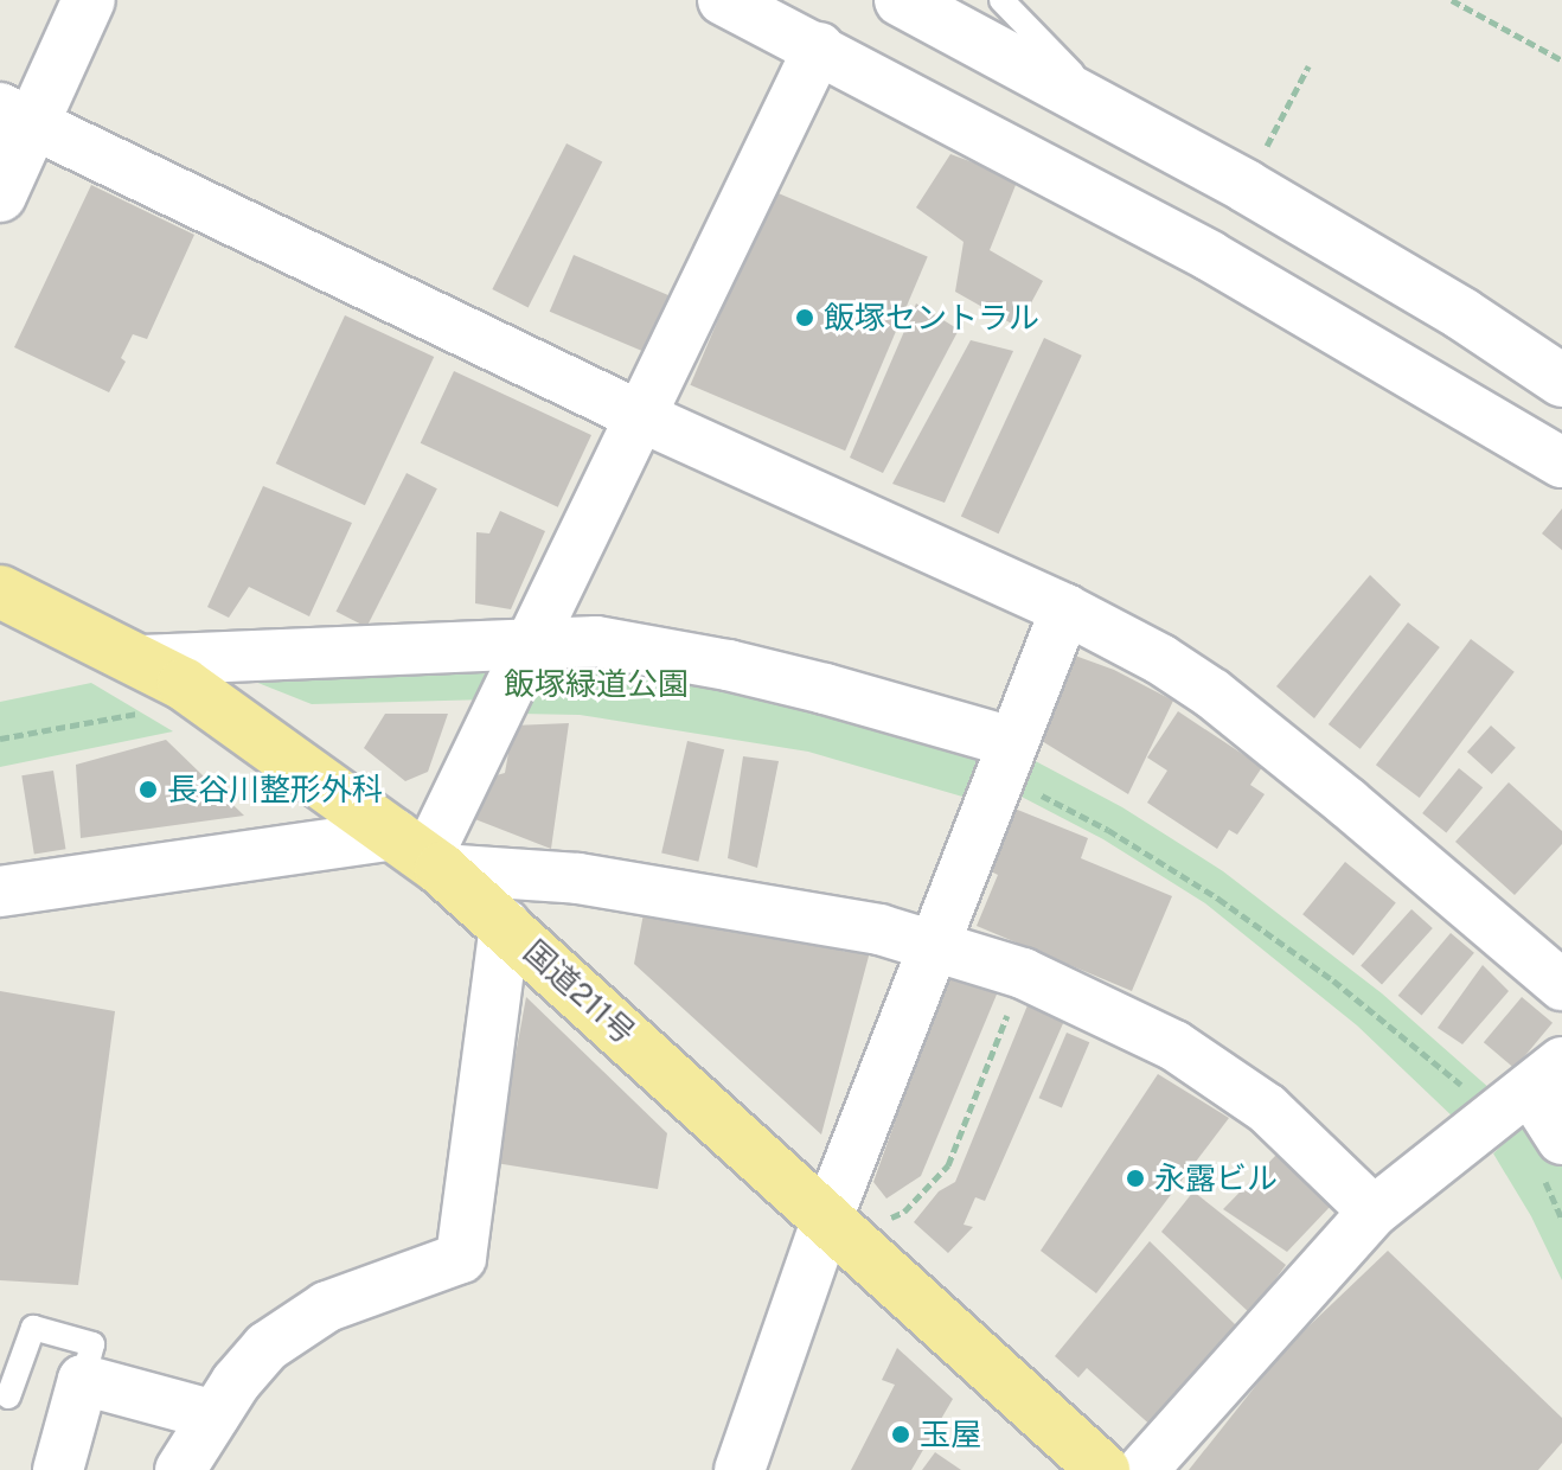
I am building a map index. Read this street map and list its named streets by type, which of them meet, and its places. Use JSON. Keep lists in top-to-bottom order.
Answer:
{
  "streets": {
    "highway": ["国道211号"]
  },
  "parks": ["飯塚緑道公園"],
  "places": [
    "飯塚セントラル",
    "長谷川整形外科",
    "永露ビル",
    "玉屋"
  ]
}
